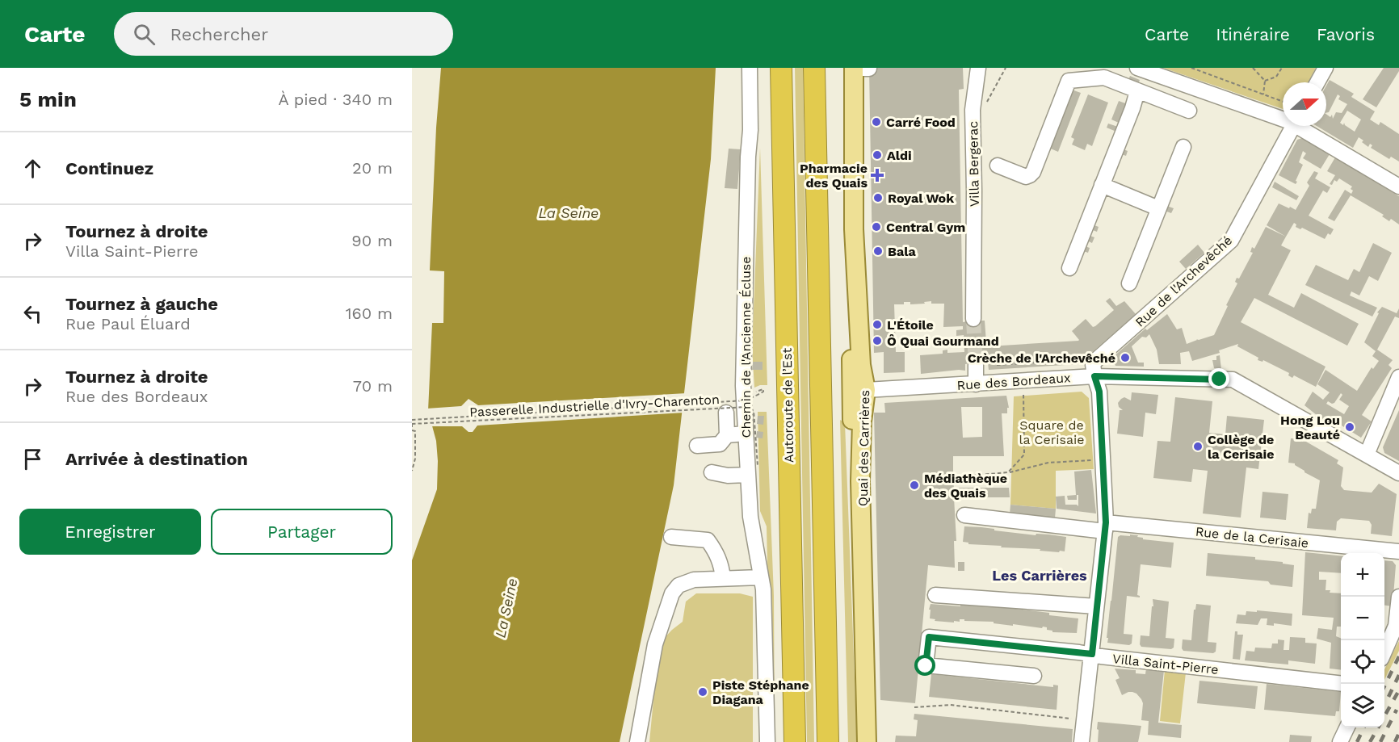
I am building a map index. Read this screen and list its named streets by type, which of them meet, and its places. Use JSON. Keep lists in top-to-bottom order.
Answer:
{
  "streets": {
    "highway": ["Autoroute de l’Est"],
    "main road": ["Quai des Carrières"],
    "street": [
      "Villa Bergerac",
      "Rue de l'Archevêché",
      "Chemin de l'Ancienne Écluse",
      "Rue des Bordeaux",
      "Rue de la Cerisaie",
      "Villa Saint-Pierre"
    ],
    "path": ["Passerelle Industrielle d'Ivry-Charenton"]
  },
  "crossings": [
    ["Rue de l'Archevêché", "Rue des Bordeaux"],
    ["Chemin de l'Ancienne Écluse", "Passerelle Industrielle d'Ivry-Charenton"],
    ["Rue des Bordeaux", "Quai des Carrières"]
  ],
  "districts": ["Les Carrières"],
  "water": ["La Seine"],
  "parks": ["Square de la Cerisaie"],
  "places": {
    "other": [
      "Carré Food",
      "Aldi",
      "Royal Wok",
      "Central Gym",
      "Bala",
      "L'Étoile",
      "Ô Quai Gourmand",
      "Crèche de l'Archevêché",
      "Hong Lou Beauté",
      "Collège de la Cerisaie",
      "Médiathèque des Quais",
      "Piste Stéphane Diagana"
    ],
    "health": ["Pharmacie des Quais"]
  },
  "north": "right",
  "page": {
    "header": "Carte",
    "search": "Rechercher",
    "nav": ["Carte", "Itinéraire", "Favoris"],
    "heading": ["5 min", "À pied · 340 m"],
    "list": [
      ["Continuez", "20 m"],
      ["Tournez à droite", "Villa Saint-Pierre", "90 m"],
      ["Tournez à gauche", "Rue Paul Éluard", "160 m"],
      ["Tournez à droite", "Rue des Bordeaux", "70 m"],
      "Arrivée à destination"
    ],
    "buttons": ["Enregistrer", "Partager"],
    "map_buttons": ["+", "−"]
  }
}
